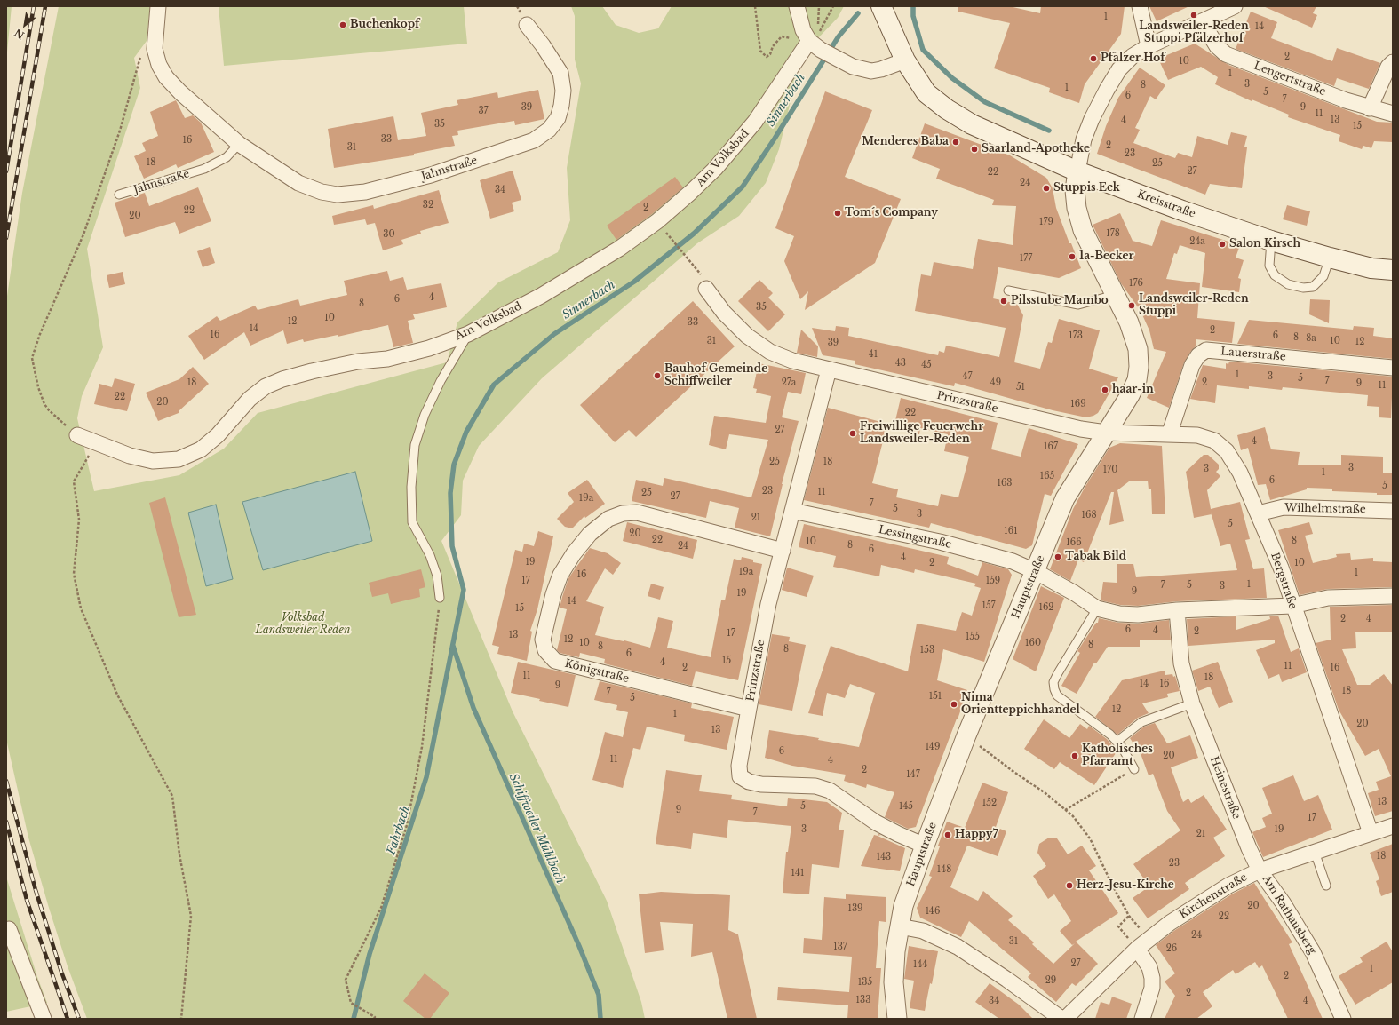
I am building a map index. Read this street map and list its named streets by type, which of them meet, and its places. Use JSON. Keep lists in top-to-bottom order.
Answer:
{
  "streets": {
    "main road": ["Kreisstraße"],
    "street": [
      "Lengertstraße",
      "Am Volksbad",
      "Jahnstraße",
      "Lauerstraße",
      "Prinzstraße",
      "Wilhelmstraße",
      "Lessingstraße",
      "Bergstraße",
      "Hauptstraße",
      "Königstraße",
      "Heinestraße",
      "Kirchenstraße",
      "Am Rathausberg"
    ]
  },
  "crossings": [
    ["Kreisstraße", "Hauptstraße"],
    ["Lauerstraße", "Bergstraße"],
    ["Prinzstraße", "Lessingstraße"],
    ["Prinzstraße", "Bergstraße"],
    ["Prinzstraße", "Hauptstraße"],
    ["Prinzstraße", "Königstraße"],
    ["Wilhelmstraße", "Bergstraße"],
    ["Lessingstraße", "Hauptstraße"],
    ["Bergstraße", "Hauptstraße"],
    ["Bergstraße", "Kirchenstraße"],
    ["Heinestraße", "Kirchenstraße"],
    ["Heinestraße", "Am Rathausberg"],
    ["Kirchenstraße", "Am Rathausberg"]
  ],
  "water": ["Sinnerbach", "Schiffweiler Mühlbach", "Fahrbach"],
  "parks": ["Volksbad Landsweiler Reden"],
  "places": [
    "Landsweiler-Reden Stuppi Pfälzerhof",
    "Buchenkopf",
    "Pfälzer Hof",
    "Menderes Baba",
    "Saarland-Apotheke",
    "Stuppis Eck",
    "Tom´s Company",
    "Salon Kirsch",
    "1a-Becker",
    "Pilsstube Mambo",
    "Landsweiler-Reden Stuppi",
    "Bauhof Gemeinde Schiffweiler",
    "haar-in",
    "Freiwillige Feuerwehr Landsweiler-Reden",
    "Tabak Bild",
    "Nima Orientteppichhandel",
    "Katholisches Pfarramt",
    "Happy7",
    "Herz-Jesu-Kirche"
  ],
  "house_numbers": [
    "1",
    "14",
    "2",
    "10",
    "1",
    "3",
    "8",
    "1",
    "5",
    "6",
    "7",
    "39",
    "9",
    "37",
    "11",
    "13",
    "4",
    "35",
    "15",
    "33",
    "16",
    "2",
    "31",
    "23",
    "18",
    "25",
    "27",
    "22",
    "24",
    "34",
    "32",
    "2",
    "22",
    "20",
    "179",
    "178",
    "30",
    "24a",
    "177",
    "176",
    "4",
    "6",
    "8",
    "35",
    "10",
    "12",
    "33",
    "14",
    "2",
    "16",
    "173",
    "6",
    "8",
    "8a",
    "31",
    "10",
    "12",
    "39",
    "41",
    "43",
    "45",
    "1",
    "47",
    "3",
    "5",
    "7",
    "18",
    "27a",
    "49",
    "2",
    "9",
    "11",
    "51",
    "22",
    "20",
    "169",
    "22",
    "27",
    "4",
    "167",
    "25",
    "18",
    "3",
    "3",
    "170",
    "1",
    "165",
    "6",
    "163",
    "5",
    "23",
    "11",
    "25",
    "27",
    "19a",
    "7",
    "5",
    "3",
    "168",
    "21",
    "5",
    "161",
    "20",
    "22",
    "8",
    "10",
    "166",
    "8",
    "24",
    "6",
    "4",
    "19",
    "2",
    "10",
    "19a",
    "1",
    "16",
    "17",
    "159",
    "1",
    "7",
    "5",
    "3",
    "9",
    "19",
    "14",
    "157",
    "162",
    "15",
    "2",
    "4",
    "6",
    "4",
    "2",
    "17",
    "13",
    "155",
    "12",
    "10",
    "160",
    "8",
    "8",
    "8",
    "153",
    "6",
    "15",
    "4",
    "11",
    "2",
    "16",
    "11",
    "18",
    "14",
    "16",
    "9",
    "18",
    "7",
    "151",
    "5",
    "12",
    "1",
    "20",
    "13",
    "149",
    "6",
    "20",
    "11",
    "4",
    "2",
    "147",
    "13",
    "152",
    "5",
    "145",
    "9",
    "7",
    "17",
    "3",
    "19",
    "21",
    "18",
    "143",
    "23",
    "148",
    "141",
    "20",
    "139",
    "146",
    "22",
    "24",
    "31",
    "137",
    "26",
    "27",
    "144",
    "1",
    "2",
    "29",
    "135",
    "2",
    "133",
    "34",
    "4"
  ],
  "north": "bottom left"
}
